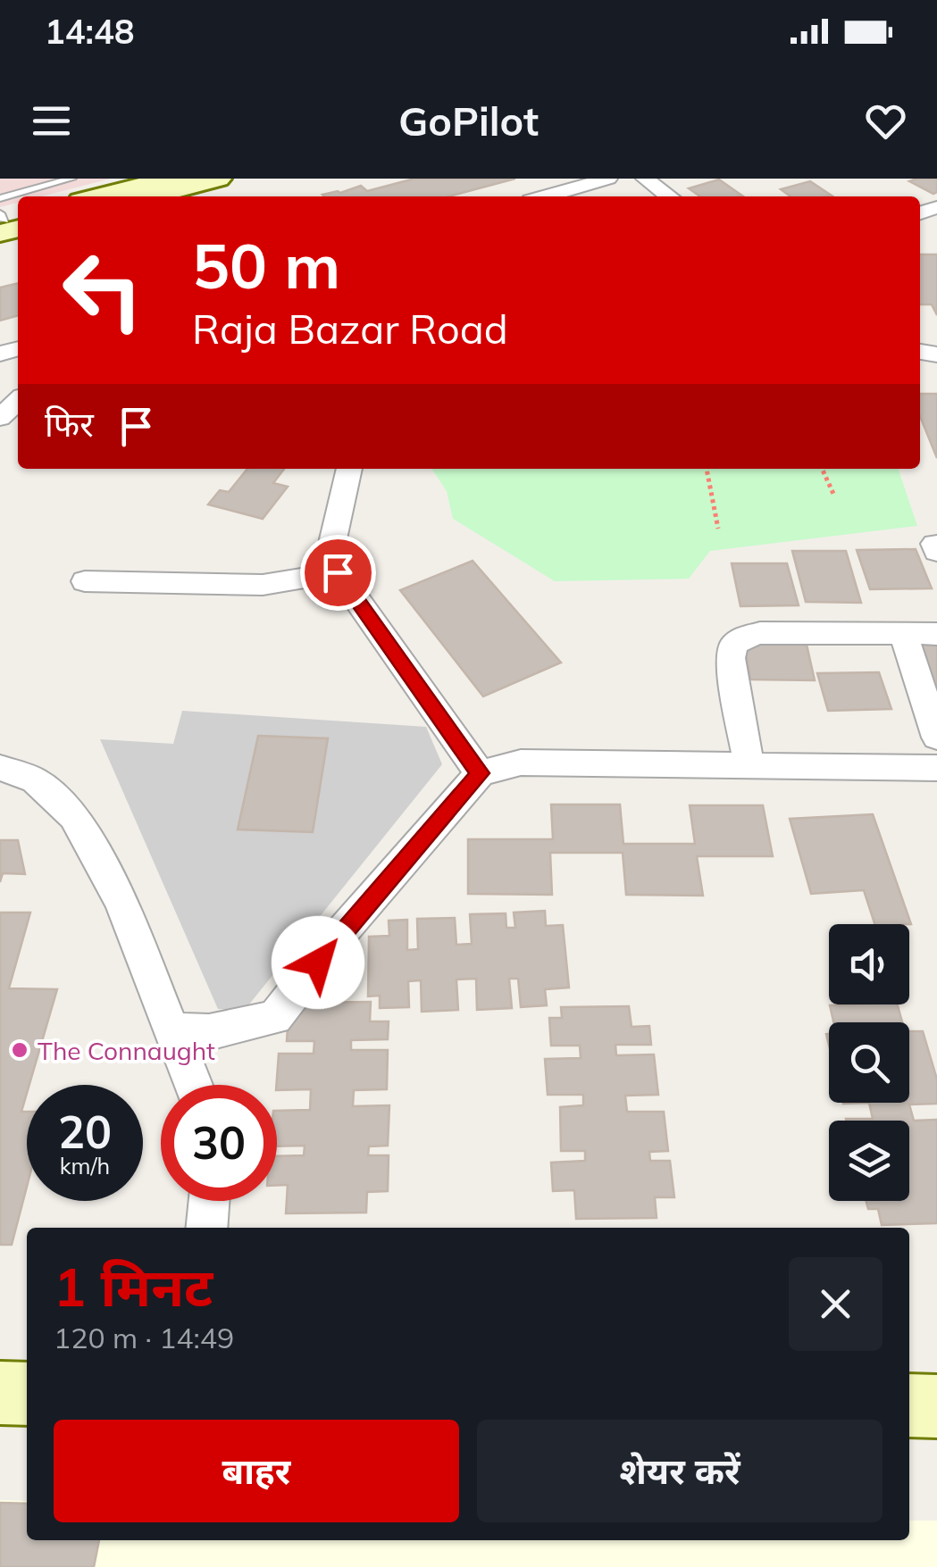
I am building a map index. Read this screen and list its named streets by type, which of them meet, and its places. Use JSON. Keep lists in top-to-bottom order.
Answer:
{
  "places": ["The Connaught"],
  "page": {
    "status": "14:48",
    "header": "GoPilot",
    "turn": ["50 m", "Raja Bazar Road"],
    "then": "फिर",
    "speed": "20 km/h",
    "limit": "30",
    "heading": ["1 मिनट", "120 m · 14:49"],
    "buttons": ["बाहर", "शेयर करें"]
  }
}
